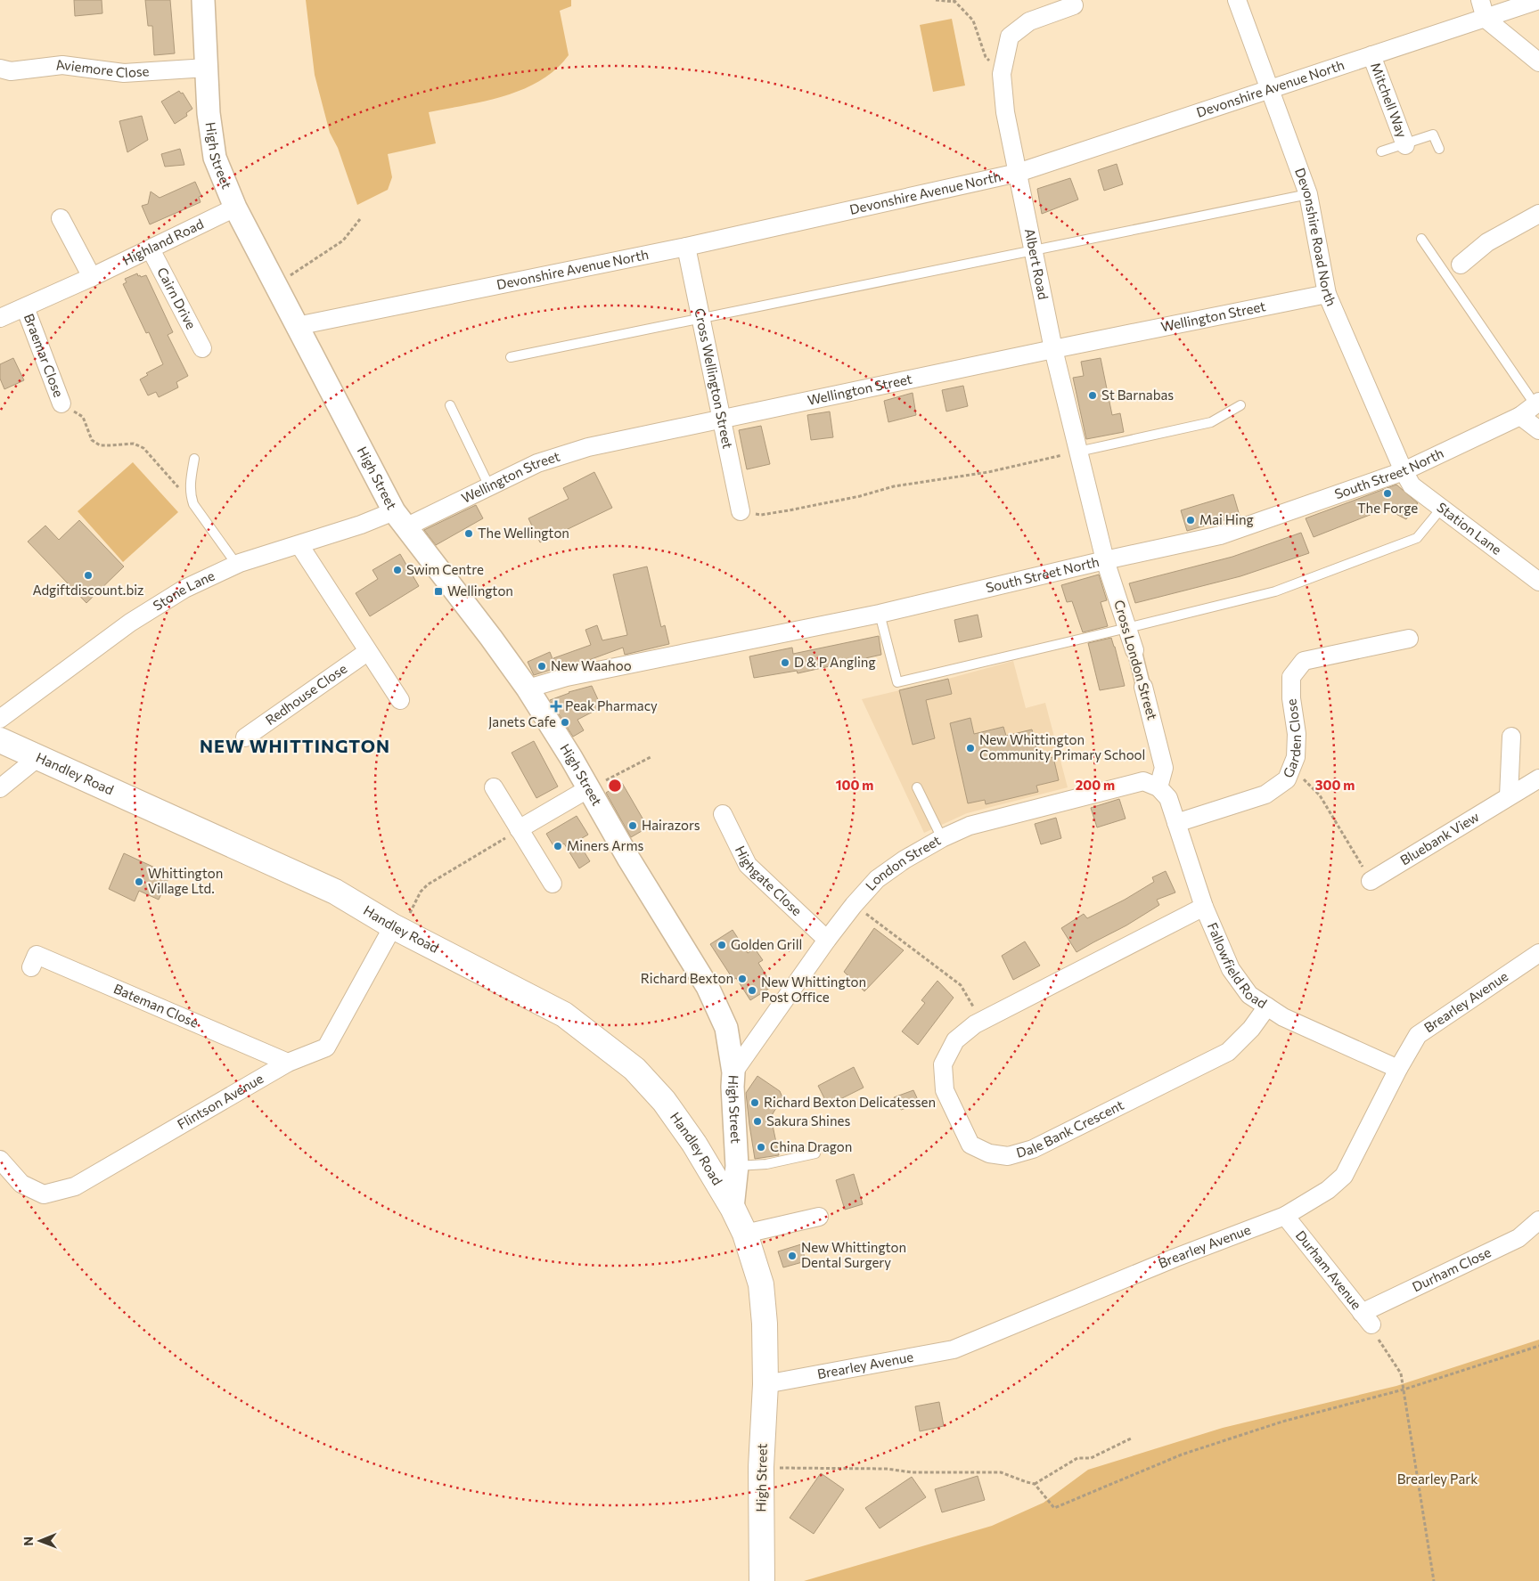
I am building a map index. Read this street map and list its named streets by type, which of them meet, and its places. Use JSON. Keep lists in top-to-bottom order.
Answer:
{
  "streets": {
    "main road": ["High Street", "Handley Road"],
    "street": [
      "Aviemore Close",
      "Devonshire Avenue North",
      "Mitchell Way",
      "Devonshire Road North",
      "Highland Road",
      "Albert Road",
      "Cairn Drive",
      "Wellington Street",
      "Braemar Close",
      "Cross Wellington Street",
      "South Street North",
      "Station Lane",
      "Stone Lane",
      "Cross London Street",
      "Redhouse Close",
      "Garden Close",
      "Bluebank View",
      "London Street",
      "Highgate Close",
      "Fallowfield Road",
      "Brearley Avenue",
      "Bateman Close",
      "Flintson Avenue",
      "Dale Bank Crescent",
      "Durham Avenue",
      "Durham Close"
    ]
  },
  "crossings": [
    ["Aviemore Close", "High Street"],
    ["Devonshire Avenue North", "Mitchell Way"],
    ["Devonshire Avenue North", "High Street"],
    ["Devonshire Avenue North", "Devonshire Road North"],
    ["Devonshire Avenue North", "Albert Road"],
    ["Devonshire Avenue North", "Cross Wellington Street"],
    ["High Street", "Highland Road"],
    ["High Street", "Wellington Street"],
    ["High Street", "South Street North"],
    ["High Street", "Stone Lane"],
    ["High Street", "Handley Road"],
    ["High Street", "London Street"],
    ["High Street", "Brearley Avenue"],
    ["Devonshire Road North", "Wellington Street"],
    ["Devonshire Road North", "South Street North"],
    ["Devonshire Road North", "Station Lane"],
    ["Highland Road", "Cairn Drive"],
    ["Highland Road", "Braemar Close"],
    ["Albert Road", "Wellington Street"],
    ["Albert Road", "South Street North"],
    ["Albert Road", "Cross London Street"],
    ["Wellington Street", "Cross Wellington Street"],
    ["Wellington Street", "Stone Lane"],
    ["South Street North", "Station Lane"],
    ["South Street North", "Cross London Street"],
    ["Cross London Street", "London Street"],
    ["Cross London Street", "Fallowfield Road"],
    ["Garden Close", "Fallowfield Road"],
    ["Handley Road", "Flintson Avenue"],
    ["London Street", "Highgate Close"],
    ["London Street", "Fallowfield Road"],
    ["Fallowfield Road", "Brearley Avenue"],
    ["Fallowfield Road", "Dale Bank Crescent"],
    ["Brearley Avenue", "Durham Avenue"],
    ["Bateman Close", "Flintson Avenue"],
    ["Durham Avenue", "Durham Close"]
  ],
  "districts": ["NEW WHITTINGTON"],
  "parks": ["Brearley Park"],
  "places": {
    "other": [
      "St Barnabas",
      "The Forge",
      "Mai Hing",
      "The Wellington",
      "Swim Centre",
      "Adgiftdiscount.biz",
      "D & P Angling",
      "New Waahoo",
      "Janets Cafe",
      "New Whittington Community Primary School",
      "Hairazors",
      "Miners Arms",
      "Whittington Village Ltd.",
      "Golden Grill",
      "Richard Bexton",
      "New Whittington Post Office",
      "Richard Bexton Delicatessen",
      "Sakura Shines",
      "China Dragon",
      "New Whittington Dental Surgery"
    ],
    "transit": ["Wellington"],
    "health": ["Peak Pharmacy"]
  },
  "north": "left",
  "rings": ["100 m", "200 m", "300 m"]
}
